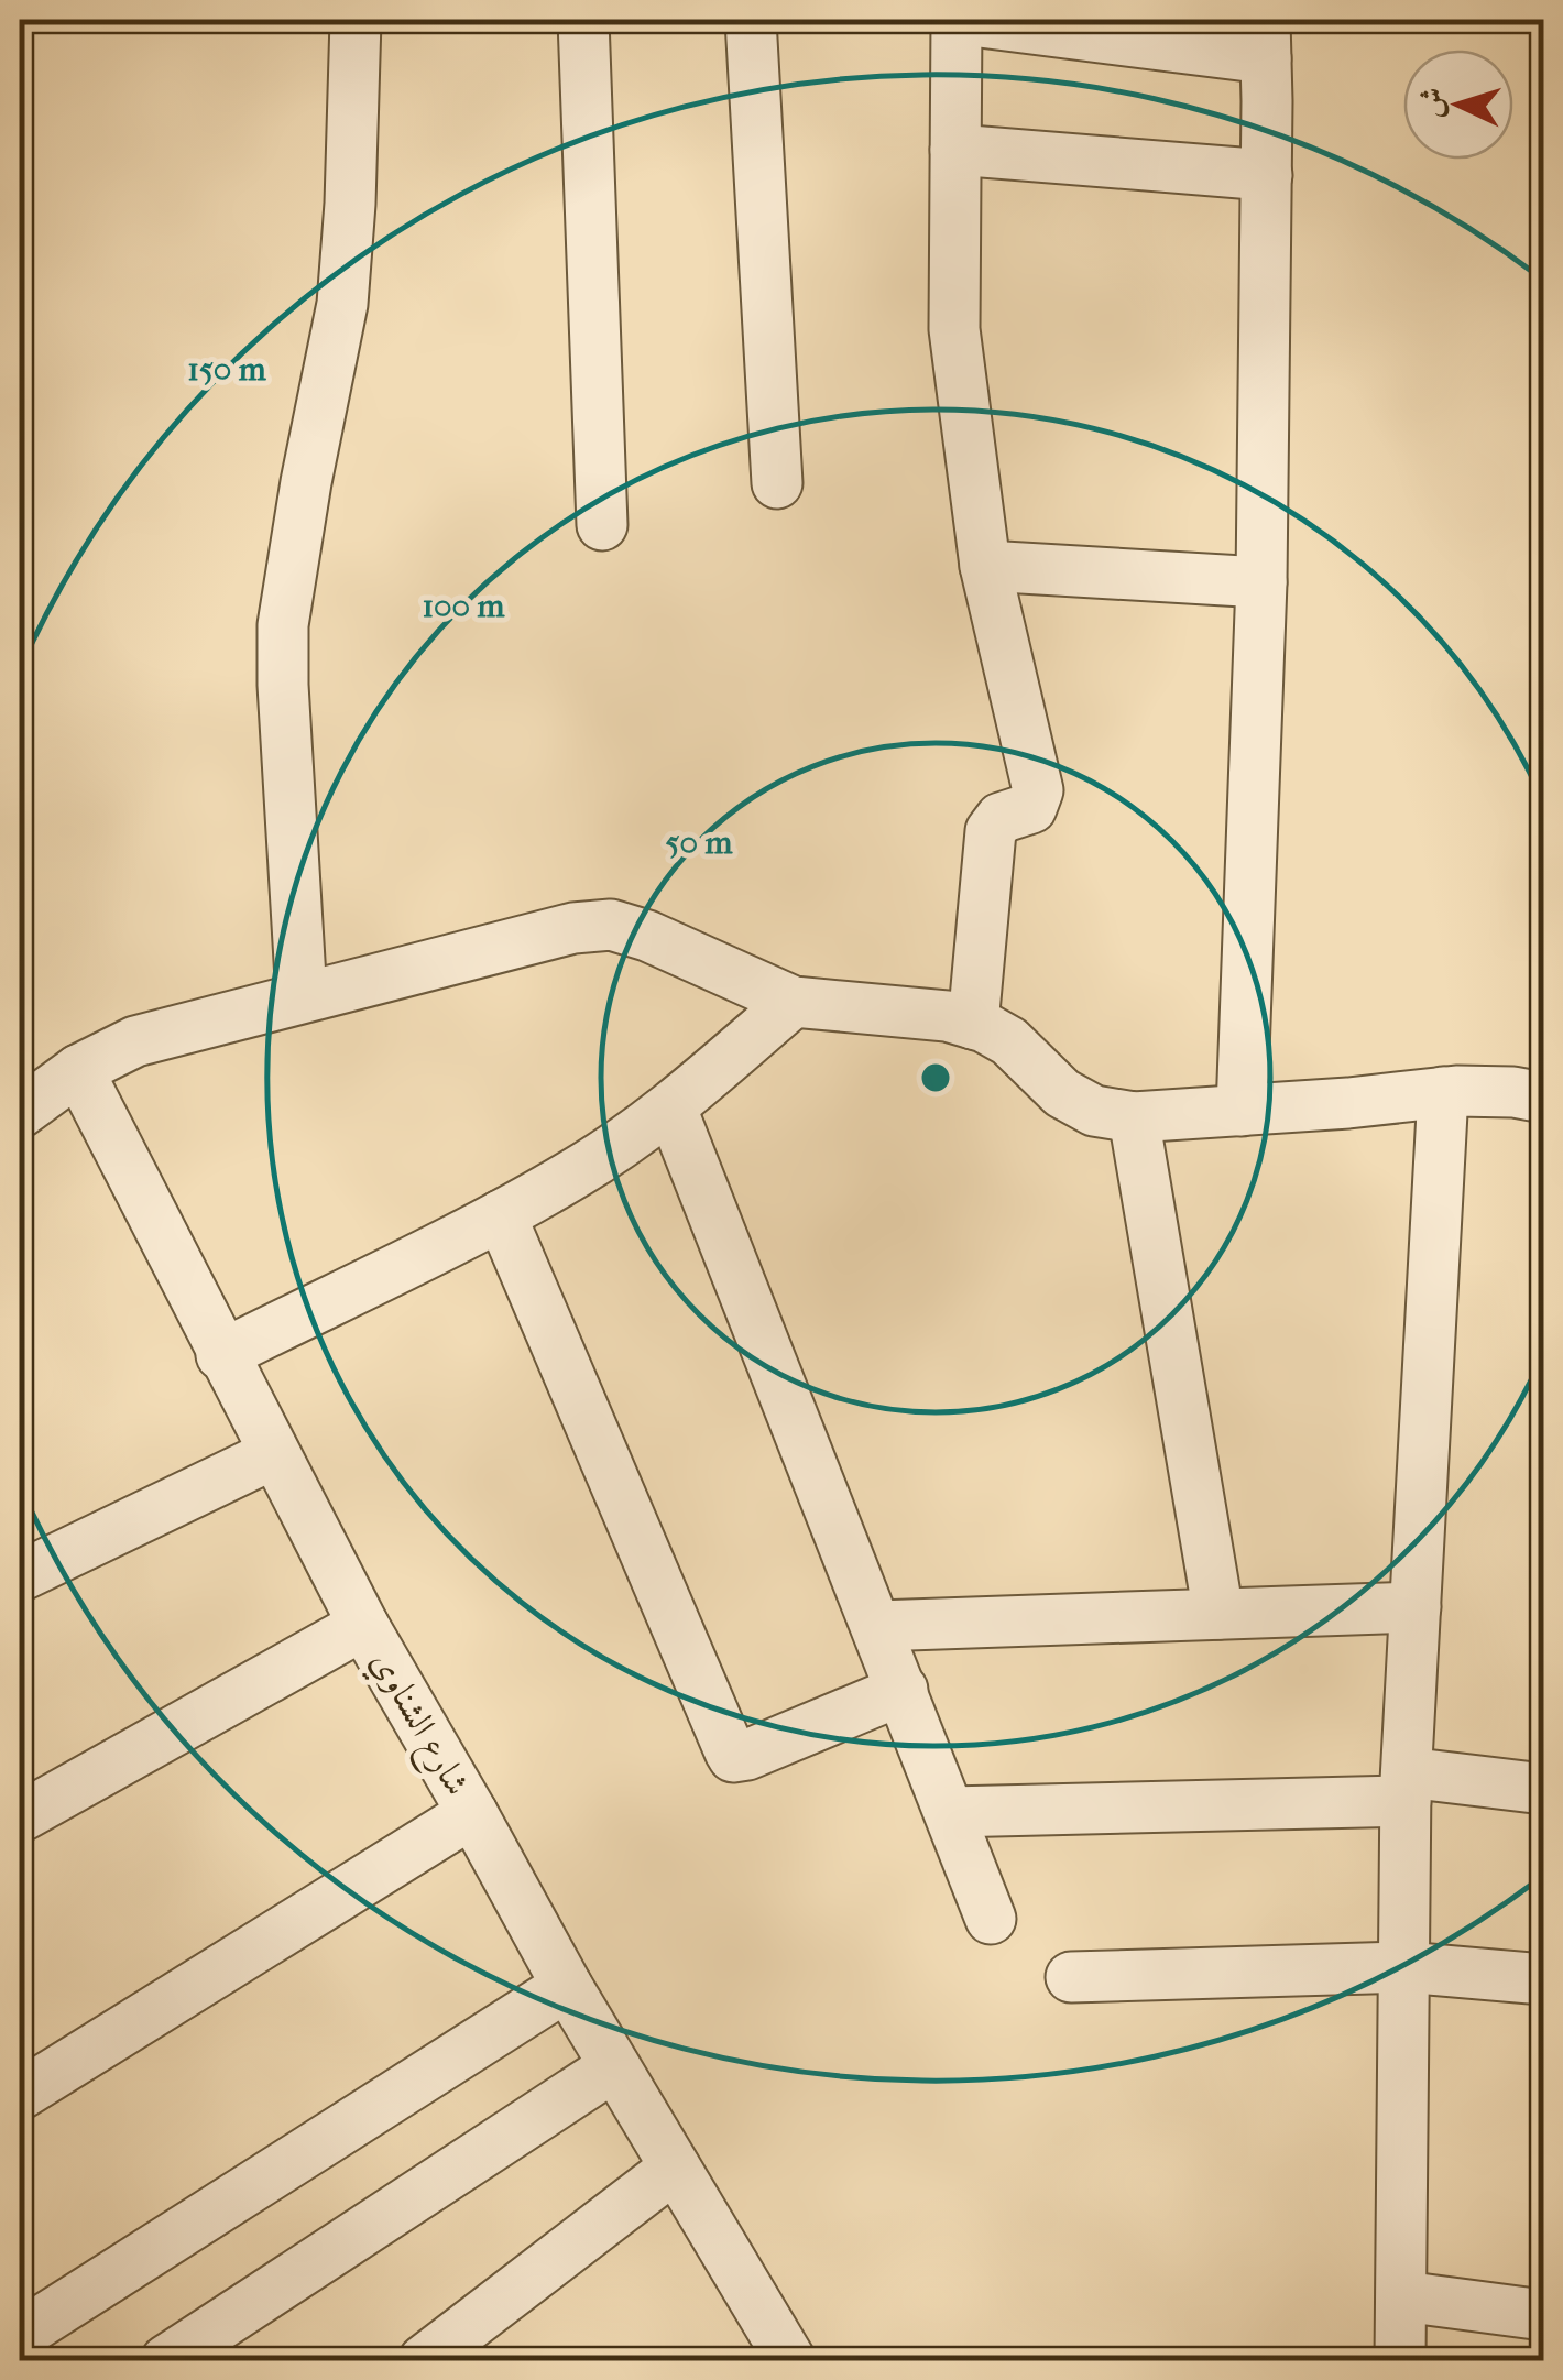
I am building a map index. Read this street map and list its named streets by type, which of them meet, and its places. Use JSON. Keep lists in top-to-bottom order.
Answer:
{
  "streets": {
    "street": ["شارع الشناوي"]
  },
  "north": "left",
  "rings": ["150 m", "100 m", "50 m"]
}
